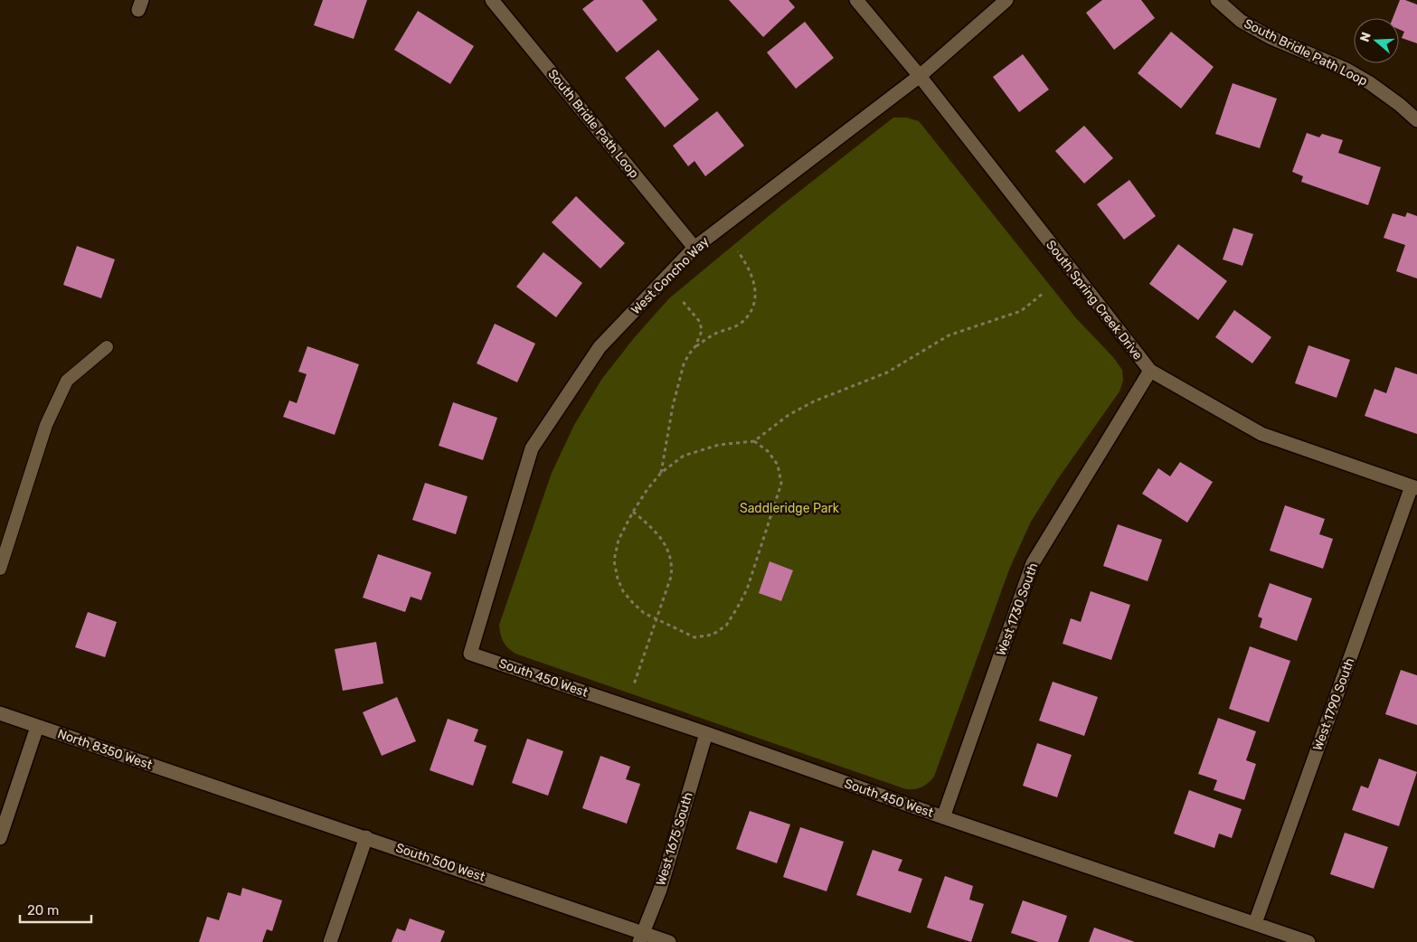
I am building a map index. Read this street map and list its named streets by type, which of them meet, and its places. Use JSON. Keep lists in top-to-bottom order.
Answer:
{
  "streets": {
    "street": [
      "South Bridle Path Loop",
      "West Concho Way",
      "South Spring Creek Drive",
      "West 1730 South",
      "South 450 West",
      "West 1790 South",
      "North 8350 West",
      "West 1675 South",
      "South 500 West"
    ]
  },
  "crossings": [
    ["South Bridle Path Loop", "West Concho Way"],
    ["West Concho Way", "South Spring Creek Drive"],
    ["West Concho Way", "South 450 West"],
    ["South Spring Creek Drive", "West 1730 South"],
    ["South Spring Creek Drive", "West 1790 South"],
    ["West 1730 South", "South 450 West"],
    ["South 450 West", "West 1790 South"],
    ["South 450 West", "West 1675 South"],
    ["North 8350 West", "South 500 West"],
    ["West 1675 South", "South 500 West"]
  ],
  "parks": ["Saddleridge Park"],
  "scale_bar": "20 m",
  "north": "left"
}
